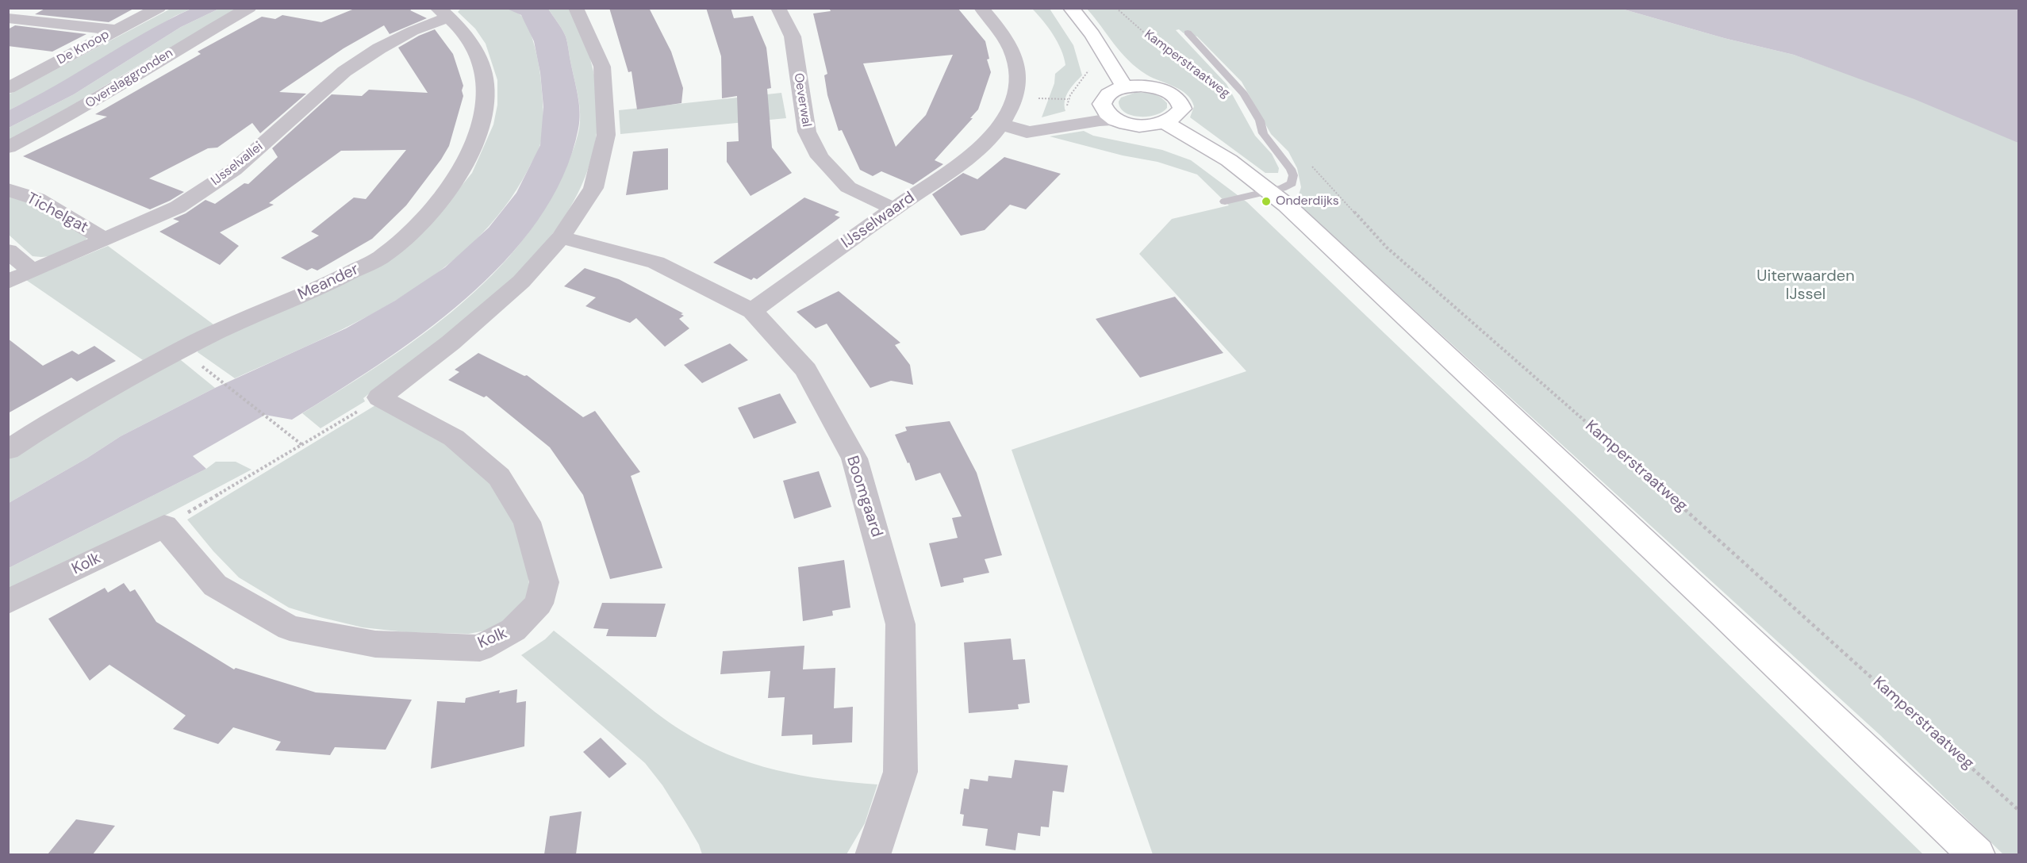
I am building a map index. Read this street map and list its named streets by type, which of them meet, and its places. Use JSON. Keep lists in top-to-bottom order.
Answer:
{
  "streets": {
    "street": [
      "De Knoop",
      "Overslaggronden",
      "Oeverwal",
      "IJsselvallei",
      "Tichelgat",
      "IJsselwaard",
      "Meander",
      "Boomgaard",
      "Kolk"
    ],
    "lane": ["Kamperstraatweg"]
  },
  "crossings": [
    ["Oeverwal", "IJsselwaard"],
    ["IJsselvallei", "Tichelgat"],
    ["IJsselvallei", "Meander"],
    ["IJsselwaard", "Boomgaard"]
  ],
  "parks": ["Uiterwaarden IJssel"],
  "places": ["Onderdijks"]
}
